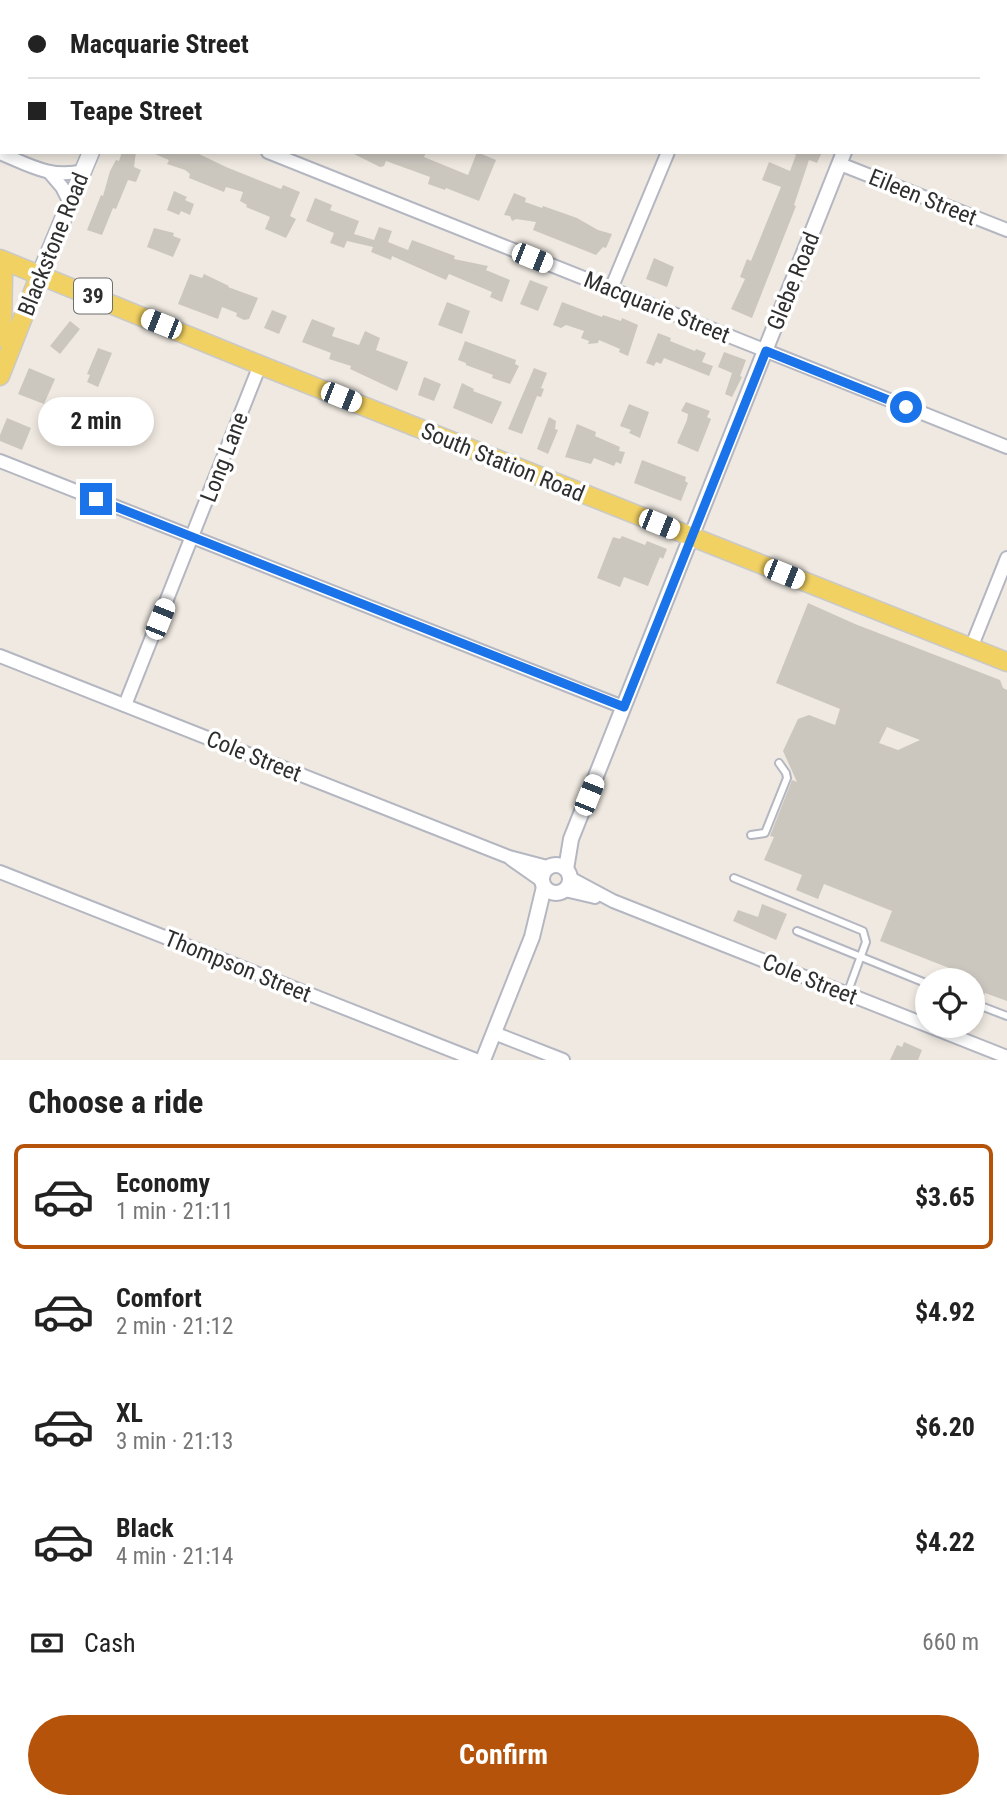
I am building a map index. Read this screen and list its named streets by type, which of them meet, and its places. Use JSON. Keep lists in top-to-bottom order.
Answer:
{
  "streets": {
    "main road": ["Blackstone Road", "39", "South Station Road"],
    "street": [
      "Eileen Street",
      "Glebe Road",
      "Macquarie Street",
      "Long Lane",
      "Cole Street",
      "Thompson Street"
    ]
  },
  "crossings": [
    ["Eileen Street", "Glebe Road"],
    ["Blackstone Road", "South Station Road"],
    ["Glebe Road", "Macquarie Street"],
    ["Glebe Road", "South Station Road"],
    ["Glebe Road", "Cole Street"],
    ["Long Lane", "South Station Road"],
    ["Long Lane", "Cole Street"]
  ],
  "page": {
    "banner": ["Macquarie Street", "Teape Street"],
    "bubble": "2 min",
    "heading": "Choose a ride",
    "list": [
      {
        "name": "Economy",
        "note": "1 min · 21:11",
        "value": "$3.65"
      },
      {
        "name": "Comfort",
        "note": "2 min · 21:12",
        "value": "$4.92"
      },
      {
        "name": "XL",
        "note": "3 min · 21:13",
        "value": "$6.20"
      },
      {
        "name": "Black",
        "note": "4 min · 21:14",
        "value": "$4.22"
      }
    ],
    "pay": ["Cash", "660 m"],
    "buttons": "Confirm"
  }
}
